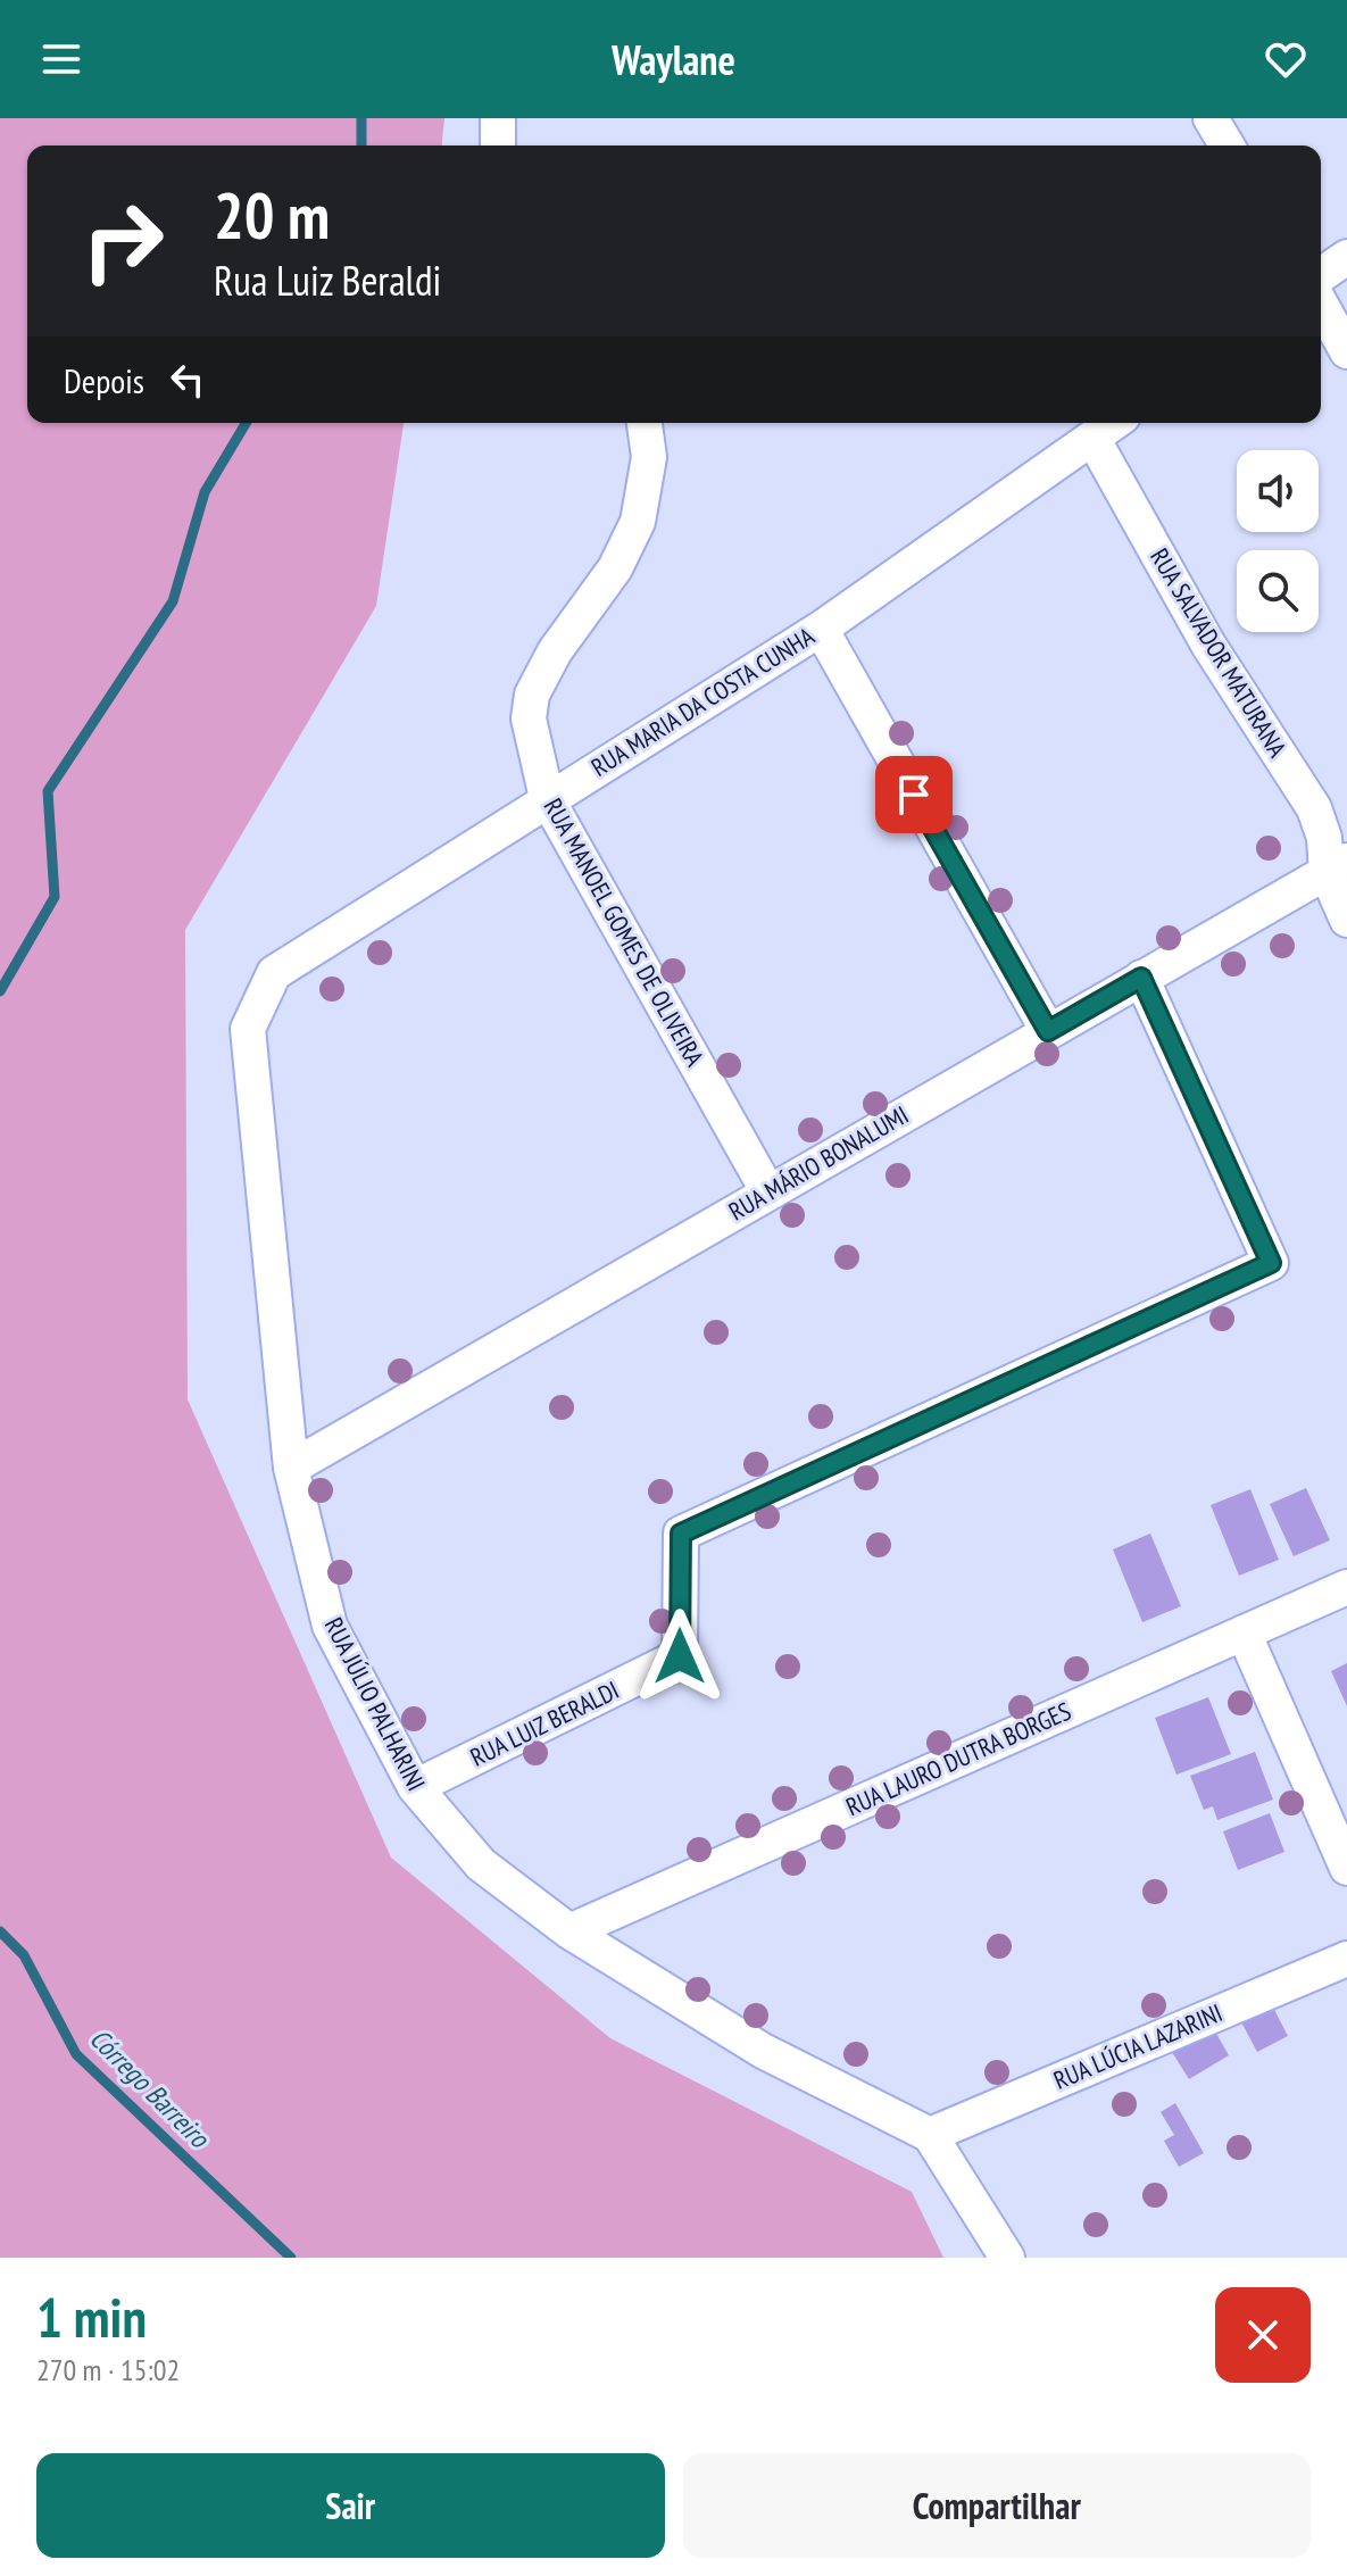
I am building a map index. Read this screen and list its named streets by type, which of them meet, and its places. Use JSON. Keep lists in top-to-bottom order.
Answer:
{
  "streets": {
    "street": [
      "RUA SALVADOR MATURANA",
      "RUA MARIA DA COSTA CUNHA",
      "RUA MANOEL GOMES DE OLIVEIRA",
      "RUA MÁRIO BONALUMI",
      "RUA JÚLIO PALHARINI",
      "RUA LUIZ BERALDI",
      "RUA LAURO DUTRA BORGES",
      "RUA LÚCIA LAZARINI"
    ]
  },
  "crossings": [
    ["RUA SALVADOR MATURANA", "RUA MARIA DA COSTA CUNHA"],
    ["RUA SALVADOR MATURANA", "RUA MÁRIO BONALUMI"],
    ["RUA MARIA DA COSTA CUNHA", "RUA MANOEL GOMES DE OLIVEIRA"],
    ["RUA MARIA DA COSTA CUNHA", "RUA JÚLIO PALHARINI"],
    ["RUA MANOEL GOMES DE OLIVEIRA", "RUA MÁRIO BONALUMI"],
    ["RUA MÁRIO BONALUMI", "RUA JÚLIO PALHARINI"],
    ["RUA MÁRIO BONALUMI", "RUA LUIZ BERALDI"],
    ["RUA JÚLIO PALHARINI", "RUA LUIZ BERALDI"],
    ["RUA JÚLIO PALHARINI", "RUA LAURO DUTRA BORGES"],
    ["RUA JÚLIO PALHARINI", "RUA LÚCIA LAZARINI"]
  ],
  "water": ["Córrego Barreiro"],
  "page": {
    "header": "Waylane",
    "turn": ["20 m", "Rua Luiz Beraldi"],
    "then": "Depois",
    "heading": ["1 min", "270 m · 15:02"],
    "buttons": ["Sair", "Compartilhar"]
  }
}
